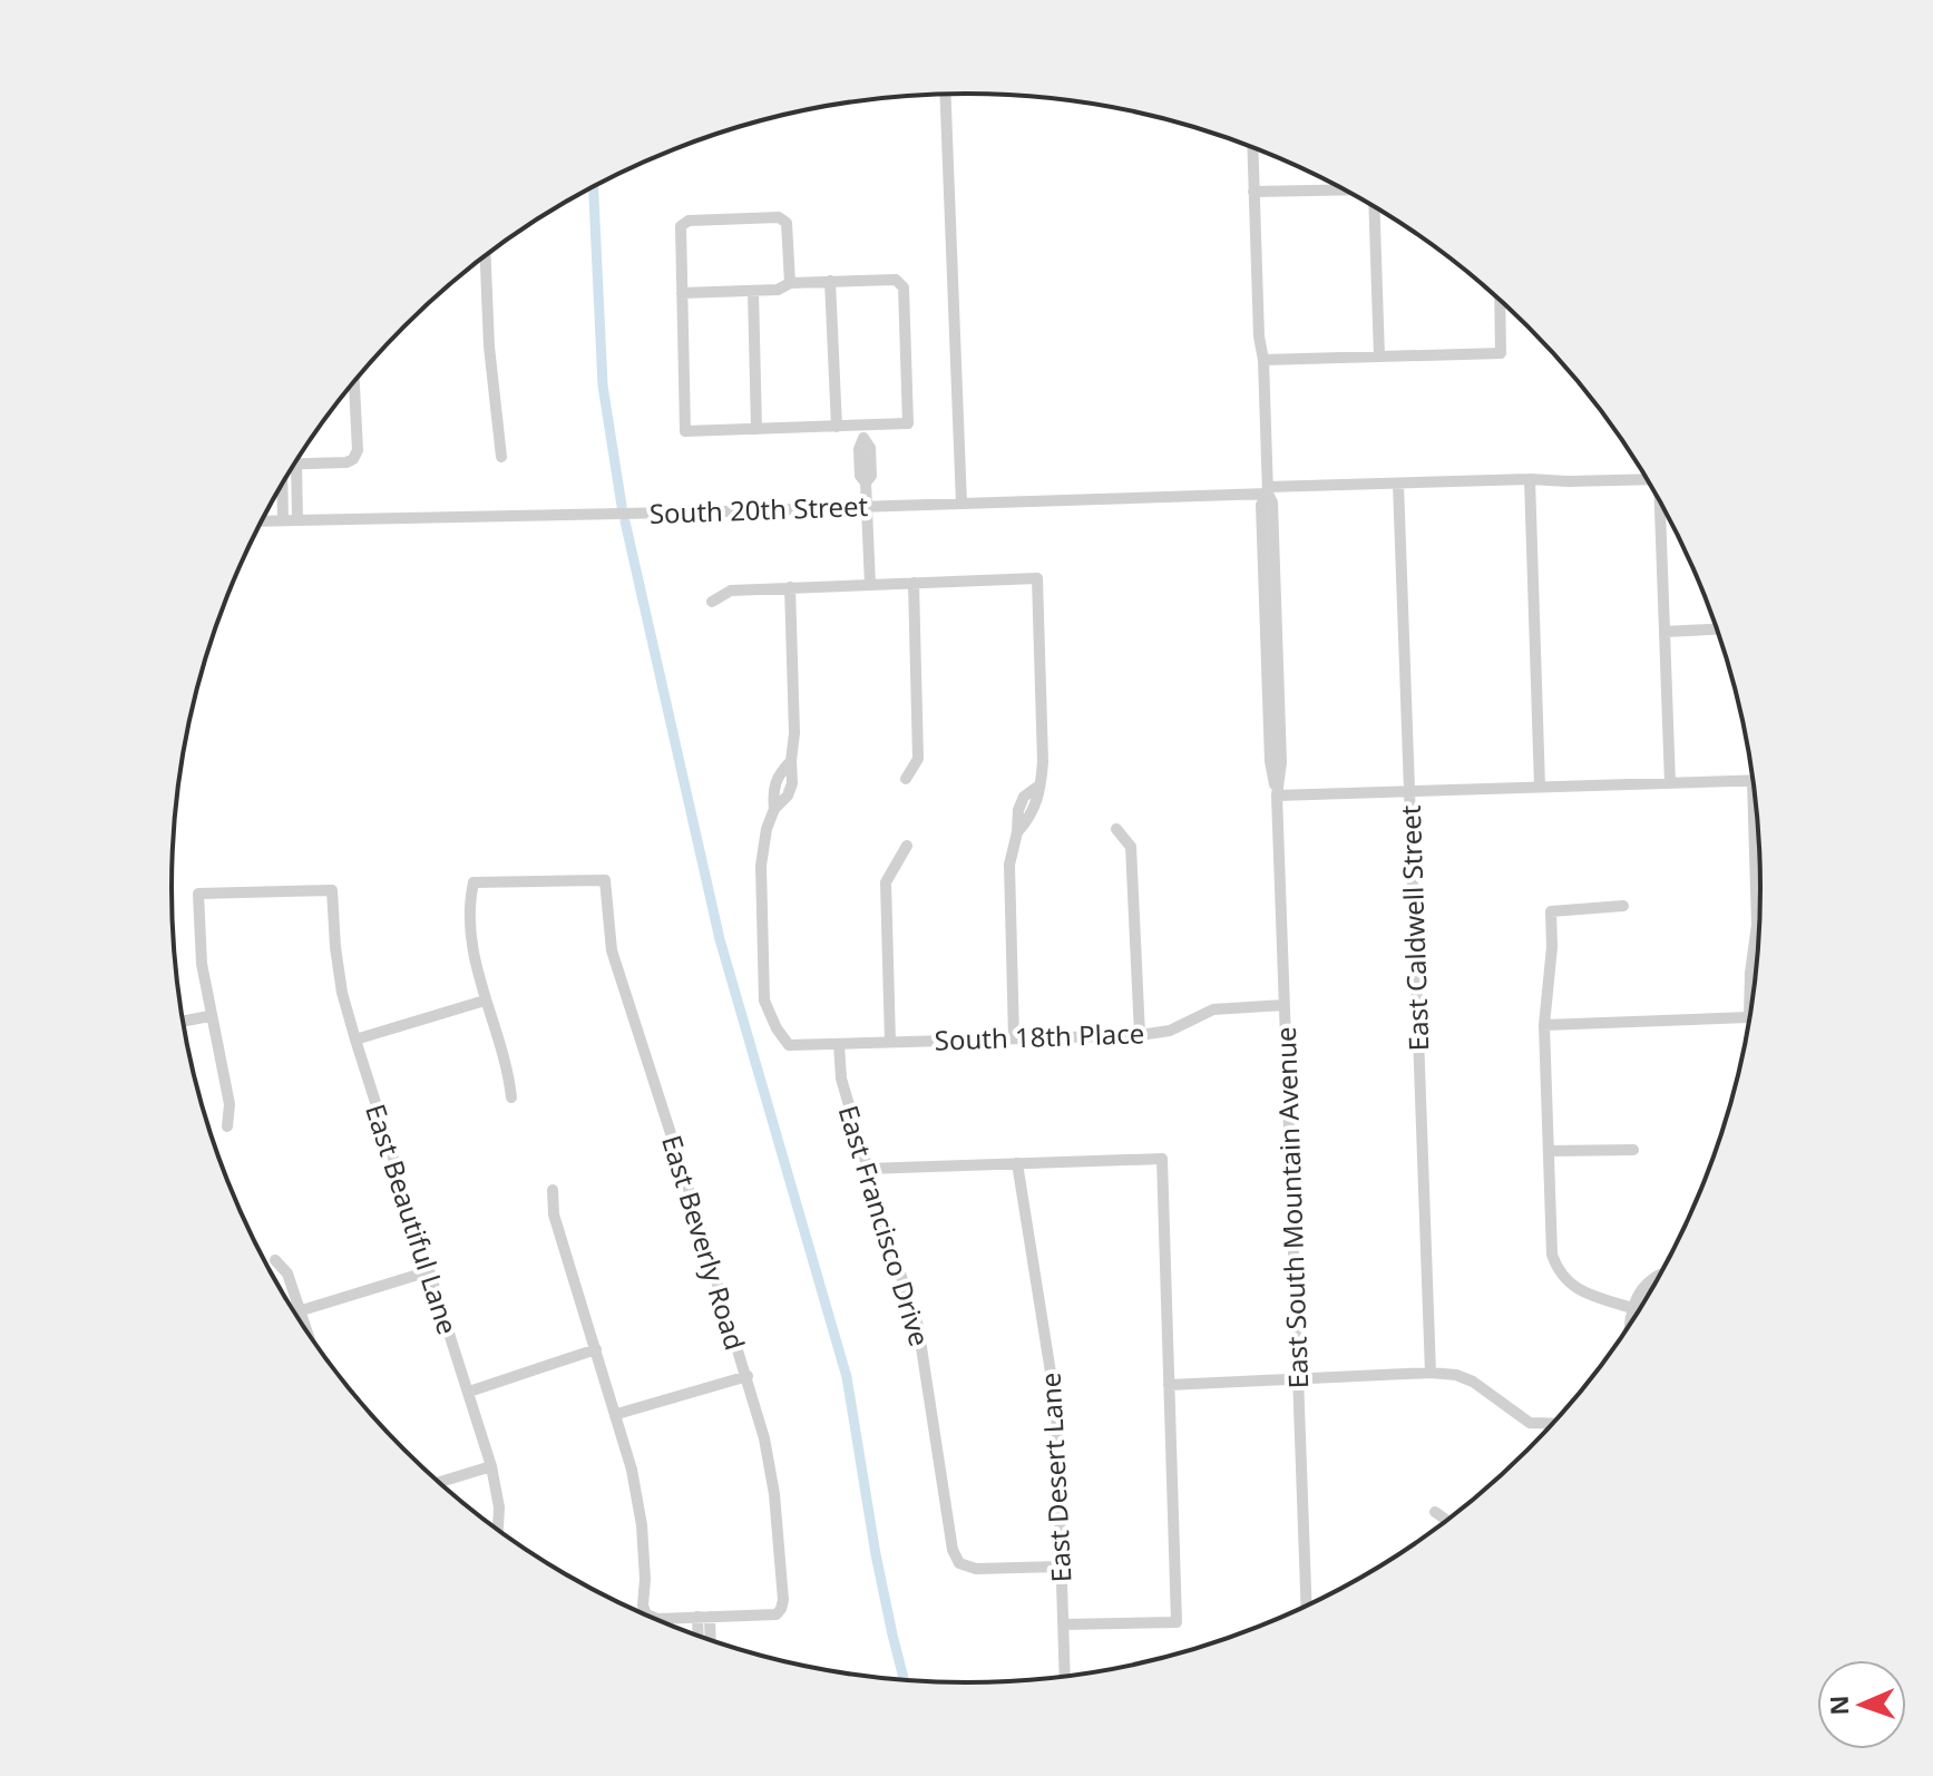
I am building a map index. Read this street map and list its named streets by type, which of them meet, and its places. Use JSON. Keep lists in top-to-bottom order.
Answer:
{
  "streets": {
    "street": [
      "South 20th Street",
      "East Caldwell Street",
      "South 18th Place",
      "East South Mountain Avenue",
      "East Beautiful Lane",
      "East Francisco Drive",
      "East Beverly Road",
      "East Desert Lane"
    ]
  },
  "crossings": [
    ["South 20th Street", "East Caldwell Street"],
    ["South 20th Street", "East South Mountain Avenue"],
    ["South 18th Place", "East South Mountain Avenue"],
    ["South 18th Place", "East Francisco Drive"],
    ["East Francisco Drive", "East Desert Lane"]
  ],
  "north": "left"
}
